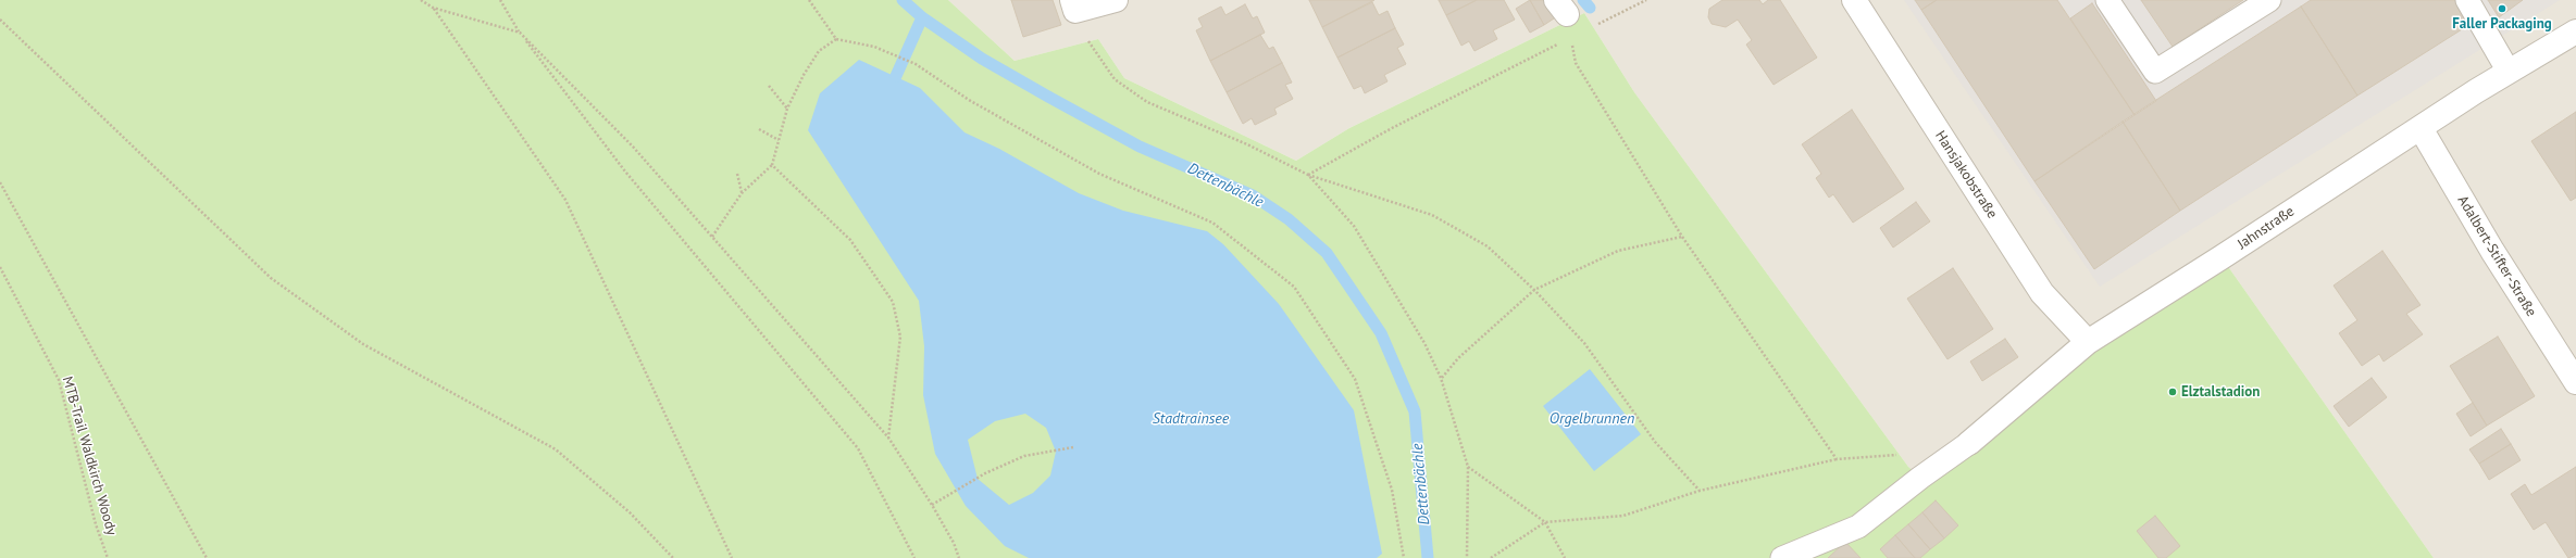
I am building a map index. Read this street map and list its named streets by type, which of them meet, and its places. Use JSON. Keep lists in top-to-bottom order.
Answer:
{
  "streets": {
    "street": ["Hansjakobstraße", "Jahnstraße", "Adalbert-Stifter-Straße"],
    "path": ["MTB-Trail Waldkirch Woody"]
  },
  "crossings": [
    ["Hansjakobstraße", "Jahnstraße"],
    ["Jahnstraße", "Adalbert-Stifter-Straße"]
  ],
  "water": ["Dettenbächle", "Stadtrainsee", "Orgelbrunnen"],
  "places": ["Faller Packaging", "Elztalstadion"]
}
